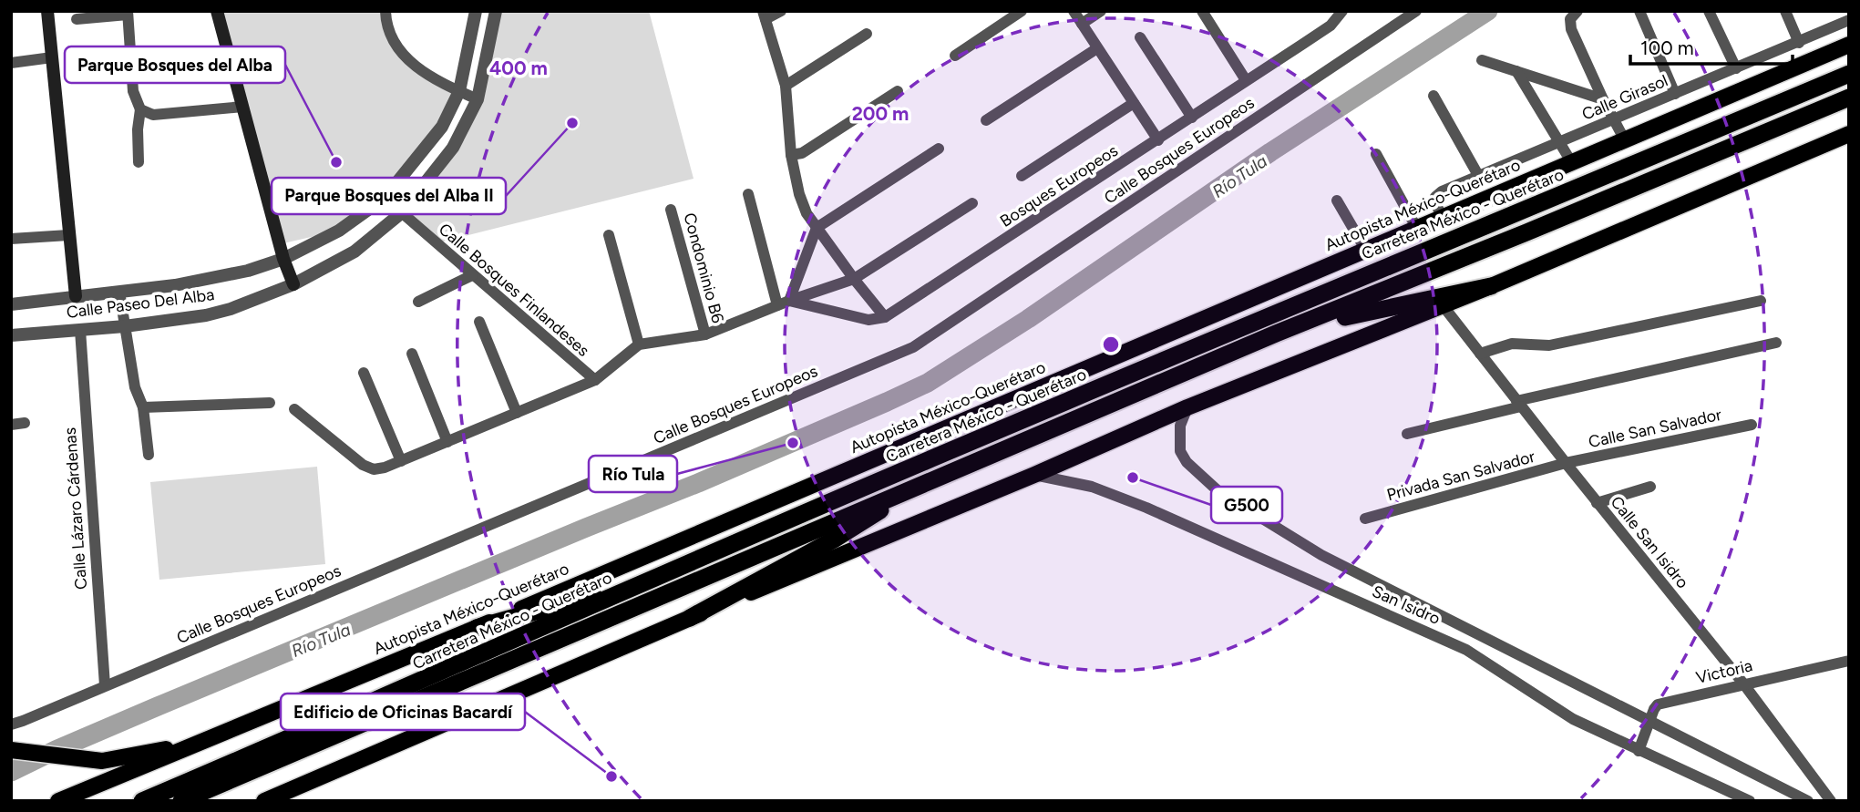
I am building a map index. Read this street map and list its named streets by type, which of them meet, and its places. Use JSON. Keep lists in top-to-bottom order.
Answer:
{
  "streets": {
    "highway": ["Carretera México - Querétaro"],
    "main road": ["Autopista México-Querétaro"],
    "street": [
      "Calle Girasol",
      "Calle Bosques Europeos",
      "Bosques Europeos",
      "Condominio B6",
      "Calle Bosques Finlandeses",
      "Calle Paseo Del Alba",
      "Calle San Salvador",
      "Privada San Salvador",
      "Calle Lázaro Cárdenas",
      "Calle San Isidro",
      "San Isidro",
      "Victoria"
    ]
  },
  "crossings": [
    ["Calle Girasol", "Autopista México-Querétaro"],
    ["Calle Bosques Europeos", "Calle Lázaro Cárdenas"],
    ["Calle Bosques Finlandeses", "Calle Paseo Del Alba"],
    ["Calle Paseo Del Alba", "Calle Lázaro Cárdenas"],
    ["Calle San Salvador", "Privada San Salvador"],
    ["Calle San Salvador", "Calle San Isidro"],
    ["Privada San Salvador", "Calle San Isidro"],
    ["Calle San Isidro", "Victoria"],
    ["San Isidro", "Victoria"]
  ],
  "water": ["Río Tula"],
  "places": [
    "Parque Bosques del Alba II",
    "Parque Bosques del Alba",
    "Río Tula",
    "G500",
    "Edificio de Oficinas Bacardí"
  ],
  "scale_bar": "100 m",
  "rings": ["400 m", "200 m"]
}
